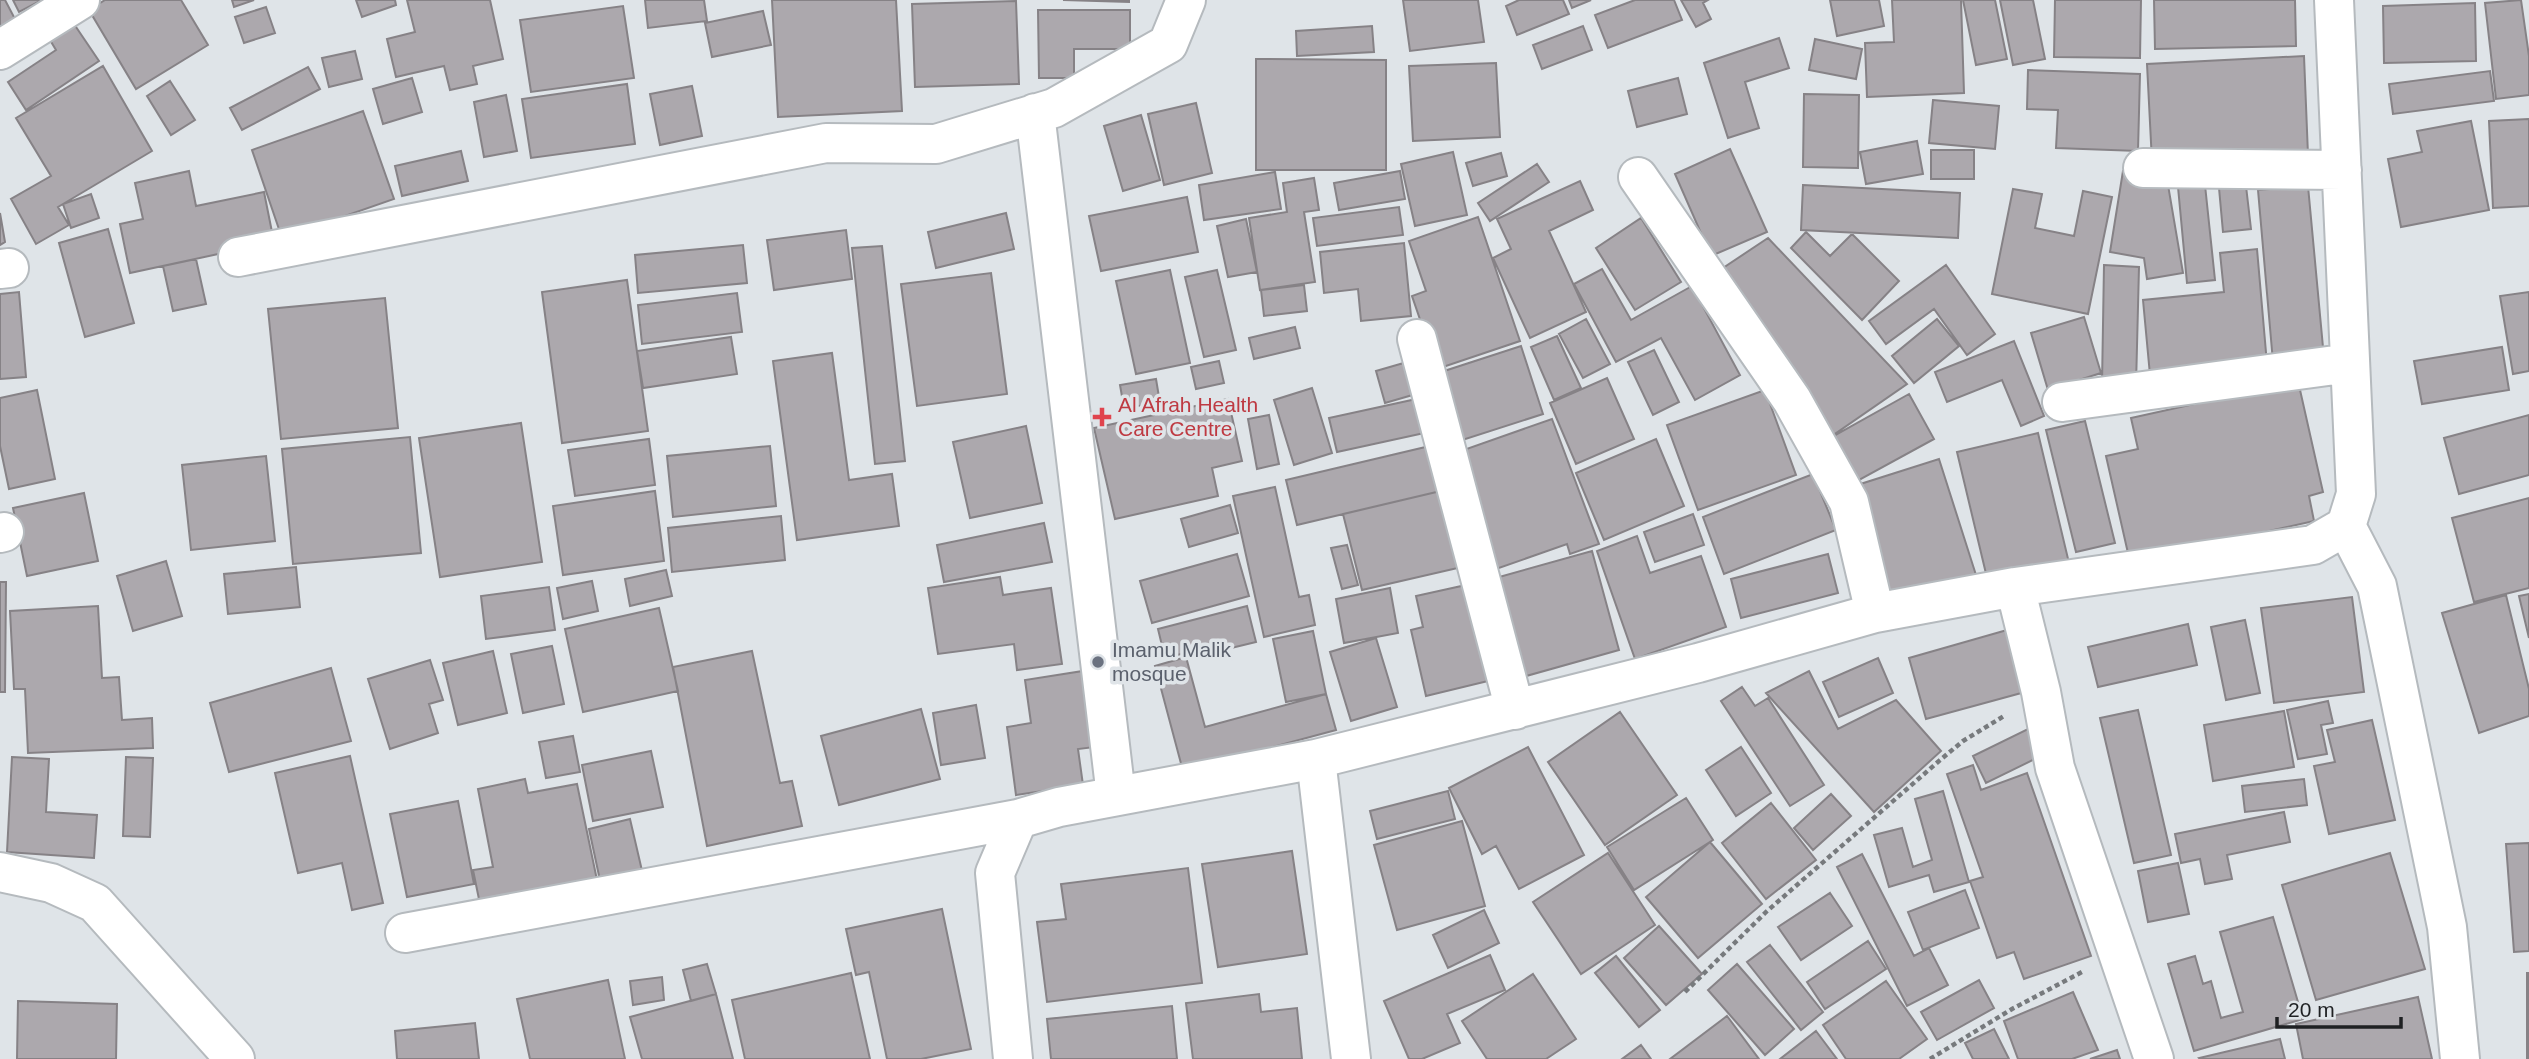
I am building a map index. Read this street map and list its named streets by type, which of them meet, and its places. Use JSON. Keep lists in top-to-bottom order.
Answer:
{
  "places": {
    "health": ["Al Afrah Health Care Centre"],
    "other": ["Imamu Malik mosque"]
  },
  "scale_bar": "20 m"
}
